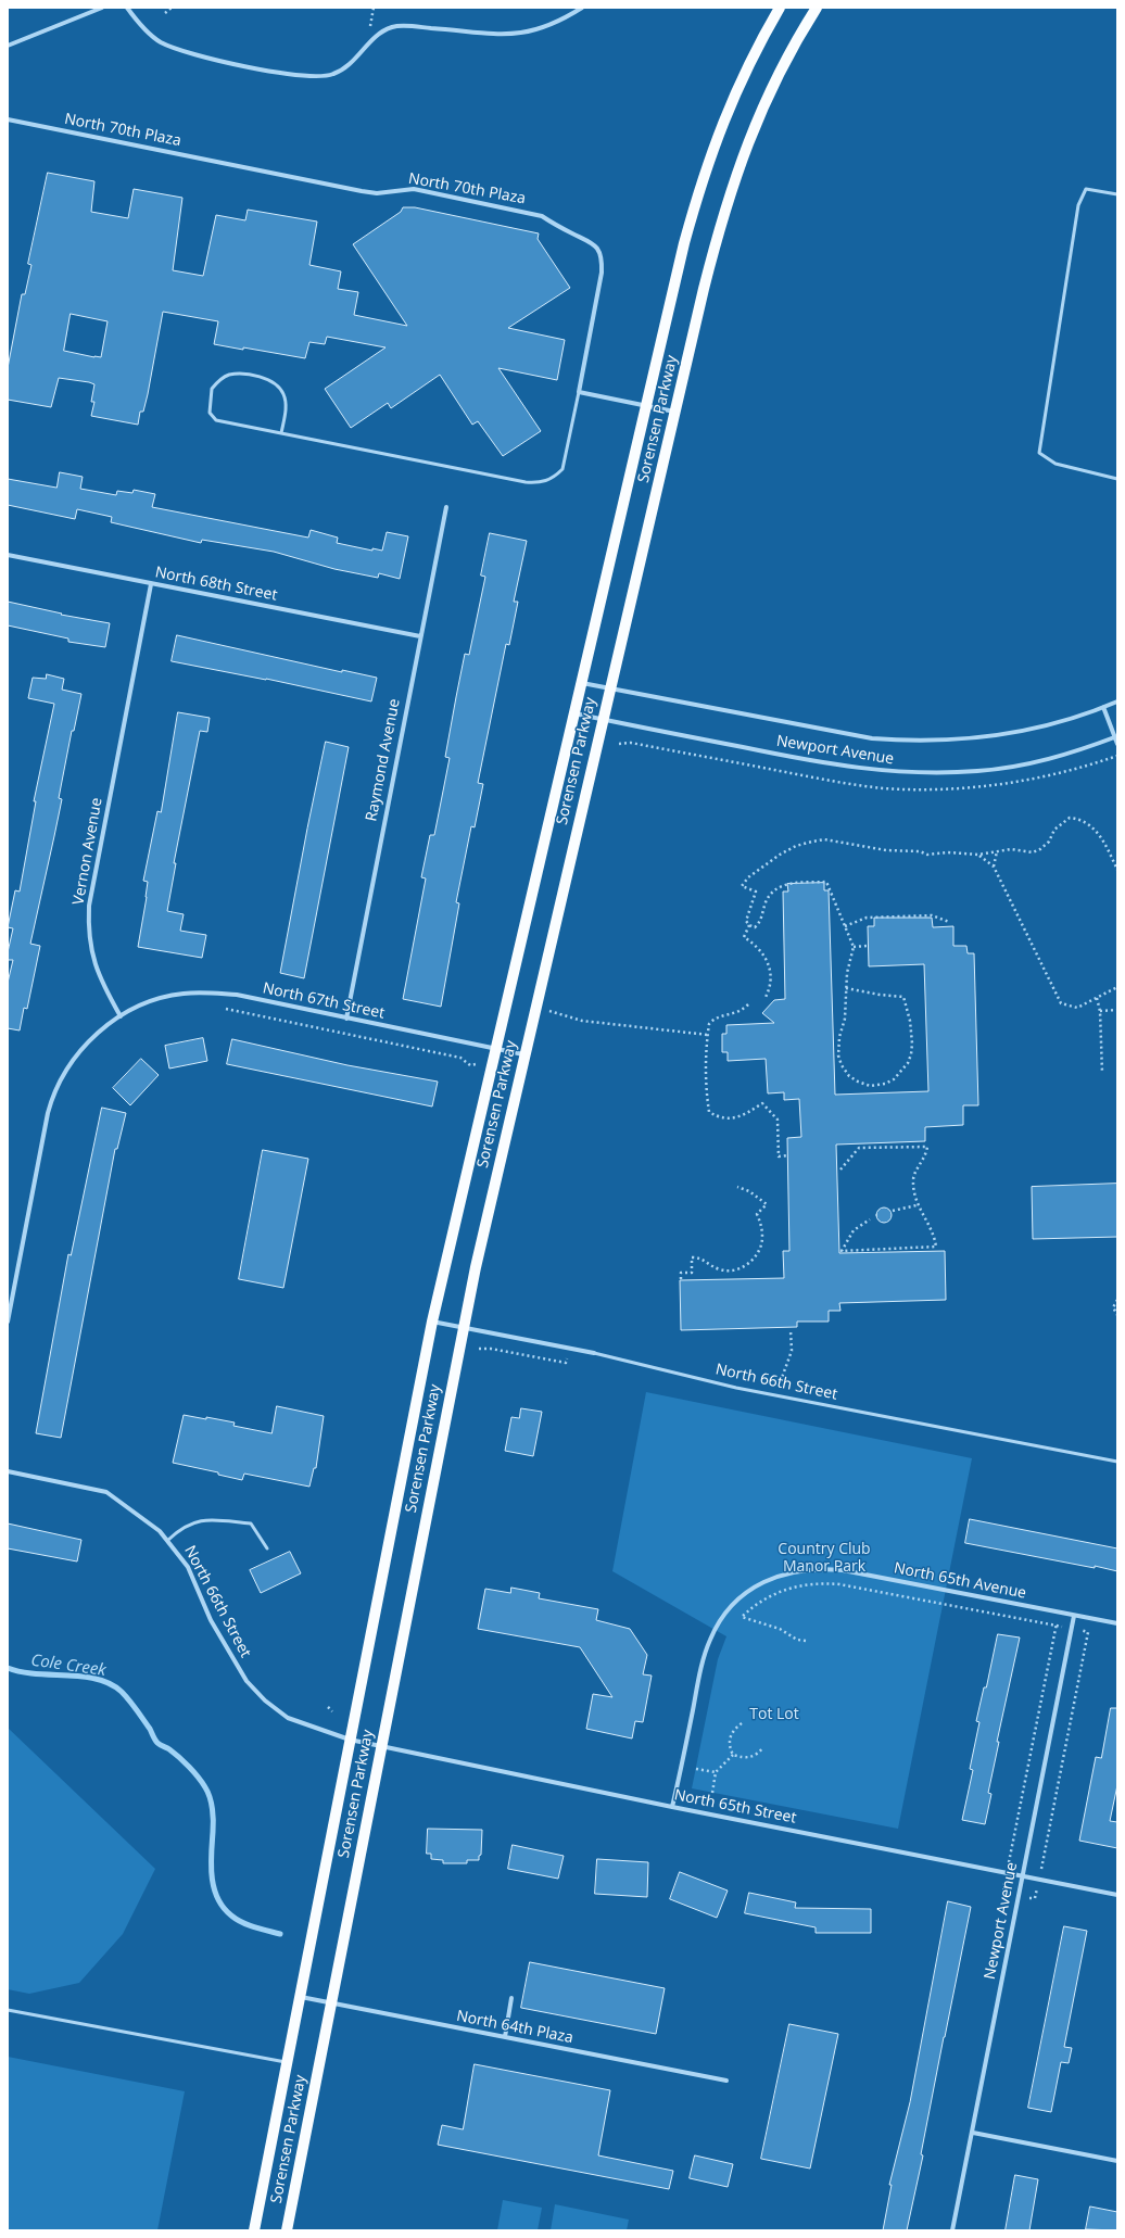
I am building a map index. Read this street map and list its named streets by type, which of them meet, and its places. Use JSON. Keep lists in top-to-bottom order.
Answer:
{
  "streets": {
    "main road": ["Sorensen Parkway"],
    "street": [
      "North 70th Plaza",
      "North 68th Street",
      "Newport Avenue",
      "Raymond Avenue",
      "Vernon Avenue",
      "North 67th Street",
      "North 66th Street",
      "North 65th Avenue",
      "North 65th Street",
      "North 64th Plaza"
    ]
  },
  "crossings": [
    ["Sorensen Parkway", "Newport Avenue"],
    ["Sorensen Parkway", "North 67th Street"],
    ["Sorensen Parkway", "North 66th Street"],
    ["Sorensen Parkway", "North 65th Street"],
    ["Sorensen Parkway", "North 64th Plaza"],
    ["North 68th Street", "Raymond Avenue"],
    ["North 68th Street", "Vernon Avenue"],
    ["Newport Avenue", "North 65th Avenue"],
    ["Newport Avenue", "North 65th Street"],
    ["Raymond Avenue", "North 67th Street"],
    ["Vernon Avenue", "North 67th Street"],
    ["North 66th Street", "North 65th Street"],
    ["North 65th Avenue", "North 65th Street"]
  ],
  "water": ["Cole Creek"],
  "parks": ["Country Club Manor Park", "Tot Lot"]
}
